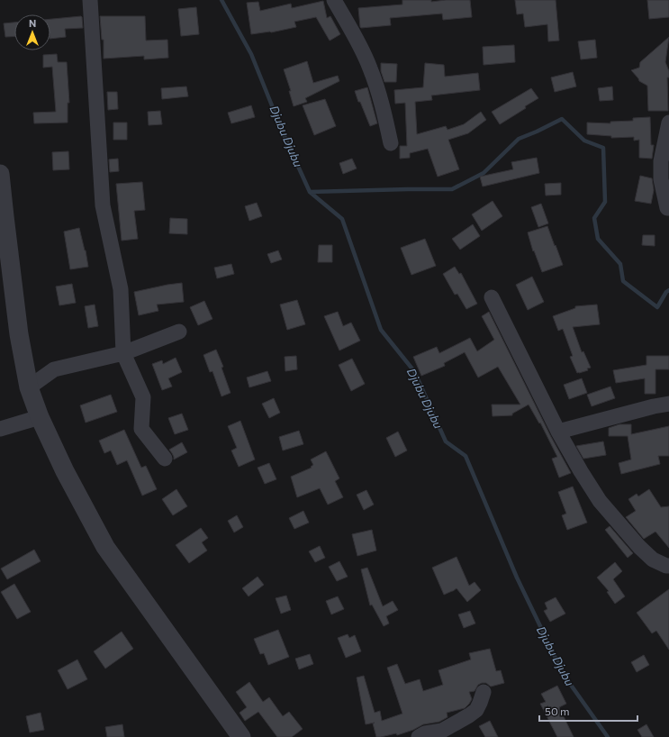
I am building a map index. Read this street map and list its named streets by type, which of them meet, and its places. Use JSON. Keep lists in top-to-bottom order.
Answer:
{
  "water": ["Djubu Djubu"],
  "scale_bar": "50 m",
  "north": "top"
}
